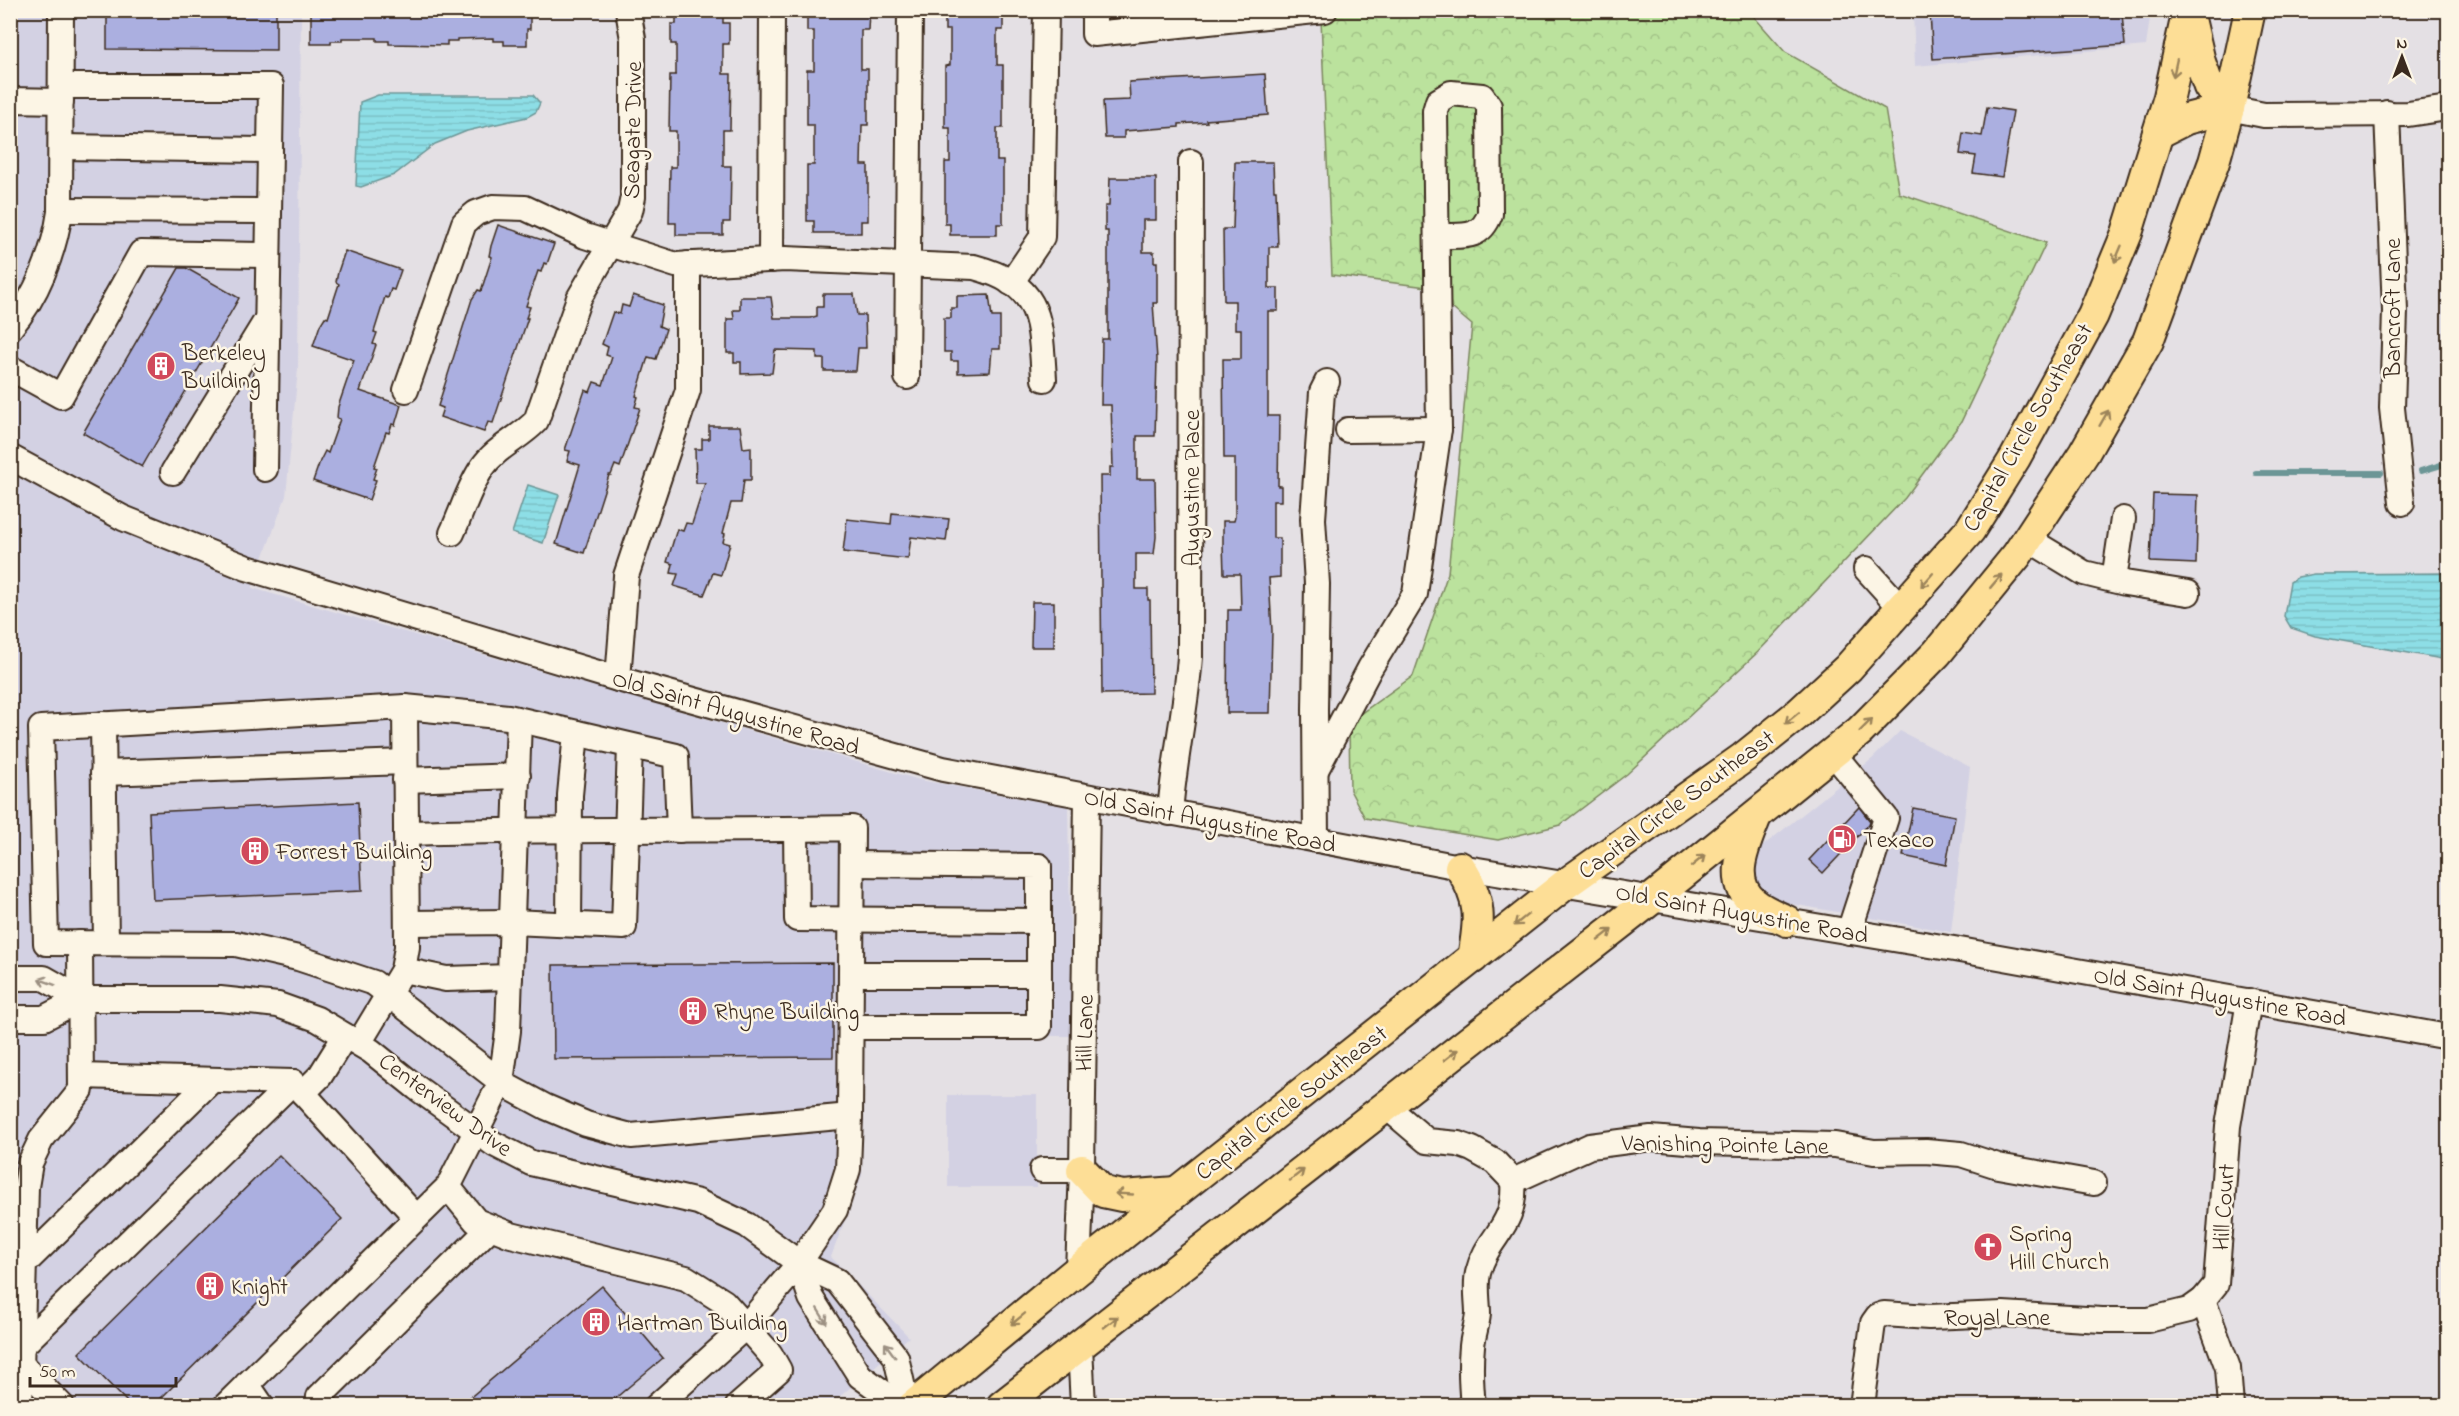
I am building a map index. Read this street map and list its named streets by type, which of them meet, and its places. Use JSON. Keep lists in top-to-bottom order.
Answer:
{
  "streets": {
    "main road": ["Capital Circle Southeast"],
    "street": [
      "Seagate Drive",
      "Bancroft Lane",
      "Augustine Place",
      "Old Saint Augustine Road",
      "Hill Lane",
      "Centerview Drive",
      "Vanishing Pointe Lane",
      "Hill Court",
      "Royal Lane"
    ]
  },
  "crossings": [
    ["Capital Circle Southeast", "Old Saint Augustine Road"],
    ["Capital Circle Southeast", "Hill Lane"],
    ["Augustine Place", "Old Saint Augustine Road"],
    ["Old Saint Augustine Road", "Hill Lane"],
    ["Old Saint Augustine Road", "Hill Court"],
    ["Hill Court", "Royal Lane"]
  ],
  "places": {
    "building": [
      "Berkeley Building",
      "Forrest Building",
      "Rhyne Building",
      "Knight",
      "Hartman Building"
    ],
    "fuel station": ["Texaco"],
    "church": ["Spring Hill Church"]
  },
  "scale_bar": "50 m",
  "north": "top"
}
